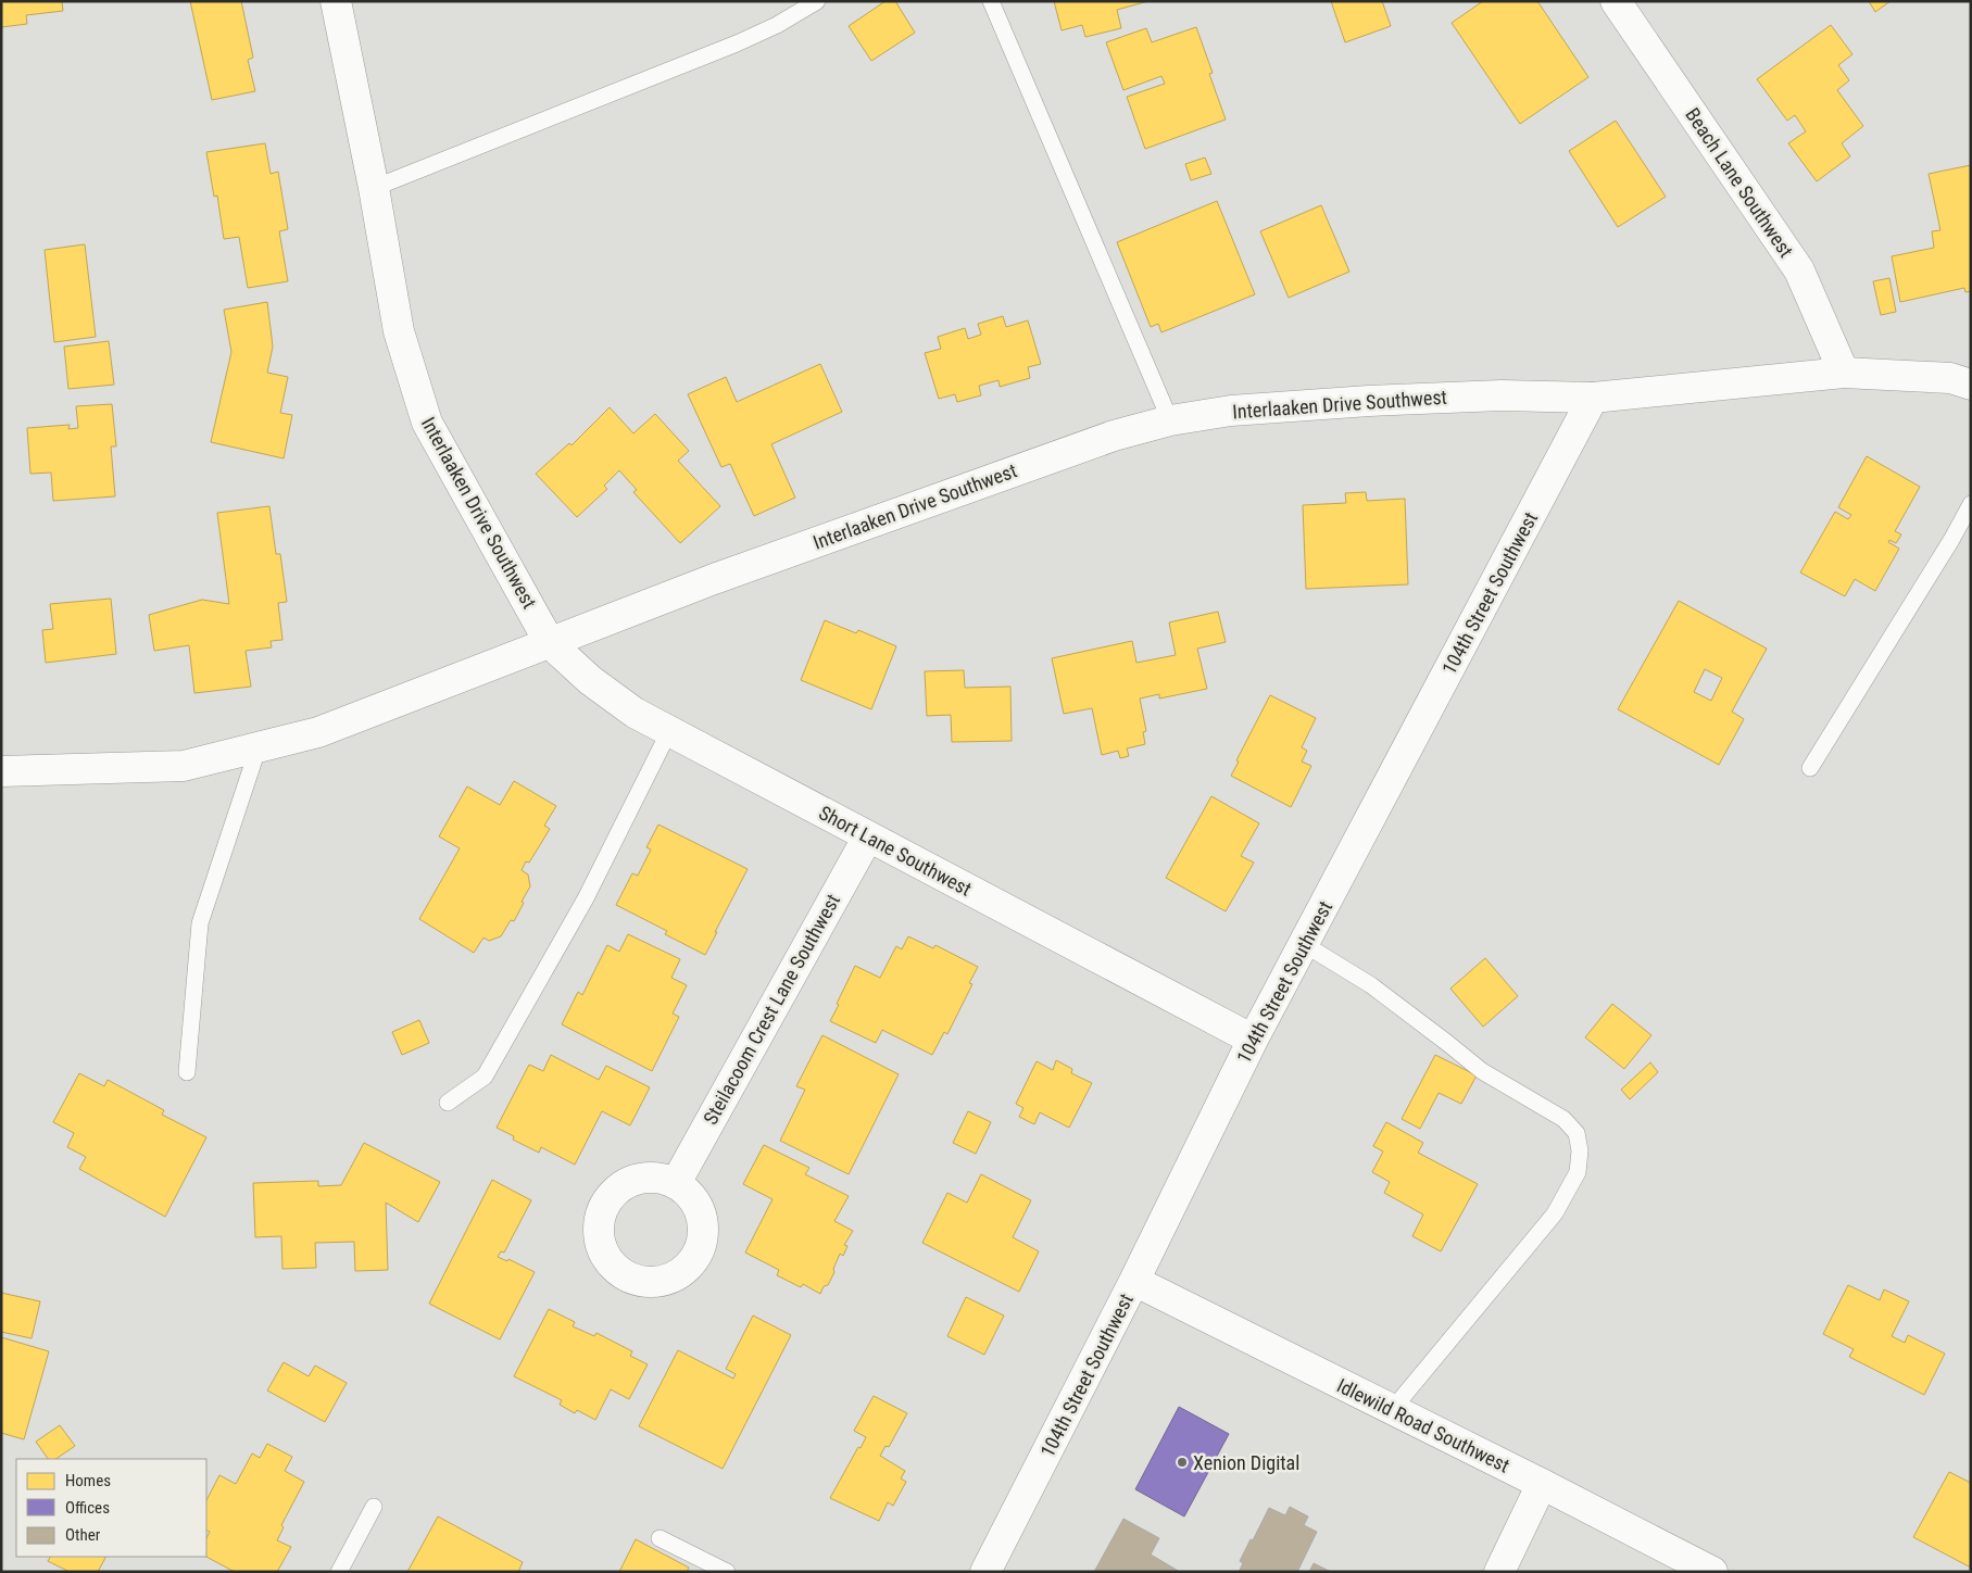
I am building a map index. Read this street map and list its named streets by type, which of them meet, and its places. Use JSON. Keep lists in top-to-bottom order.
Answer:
{
  "streets": {
    "street": [
      "Beach Lane Southwest",
      "Interlaaken Drive Southwest",
      "104th Street Southwest",
      "Short Lane Southwest",
      "Steilacoom Crest Lane Southwest",
      "Idlewild Road Southwest"
    ]
  },
  "crossings": [
    ["Beach Lane Southwest", "Interlaaken Drive Southwest"],
    ["Interlaaken Drive Southwest", "104th Street Southwest"],
    ["Interlaaken Drive Southwest", "Short Lane Southwest"],
    ["104th Street Southwest", "Short Lane Southwest"],
    ["104th Street Southwest", "Idlewild Road Southwest"],
    ["Short Lane Southwest", "Steilacoom Crest Lane Southwest"]
  ],
  "places": ["Xenion Digital"],
  "legend": ["Homes", "Offices", "Other"]
}
